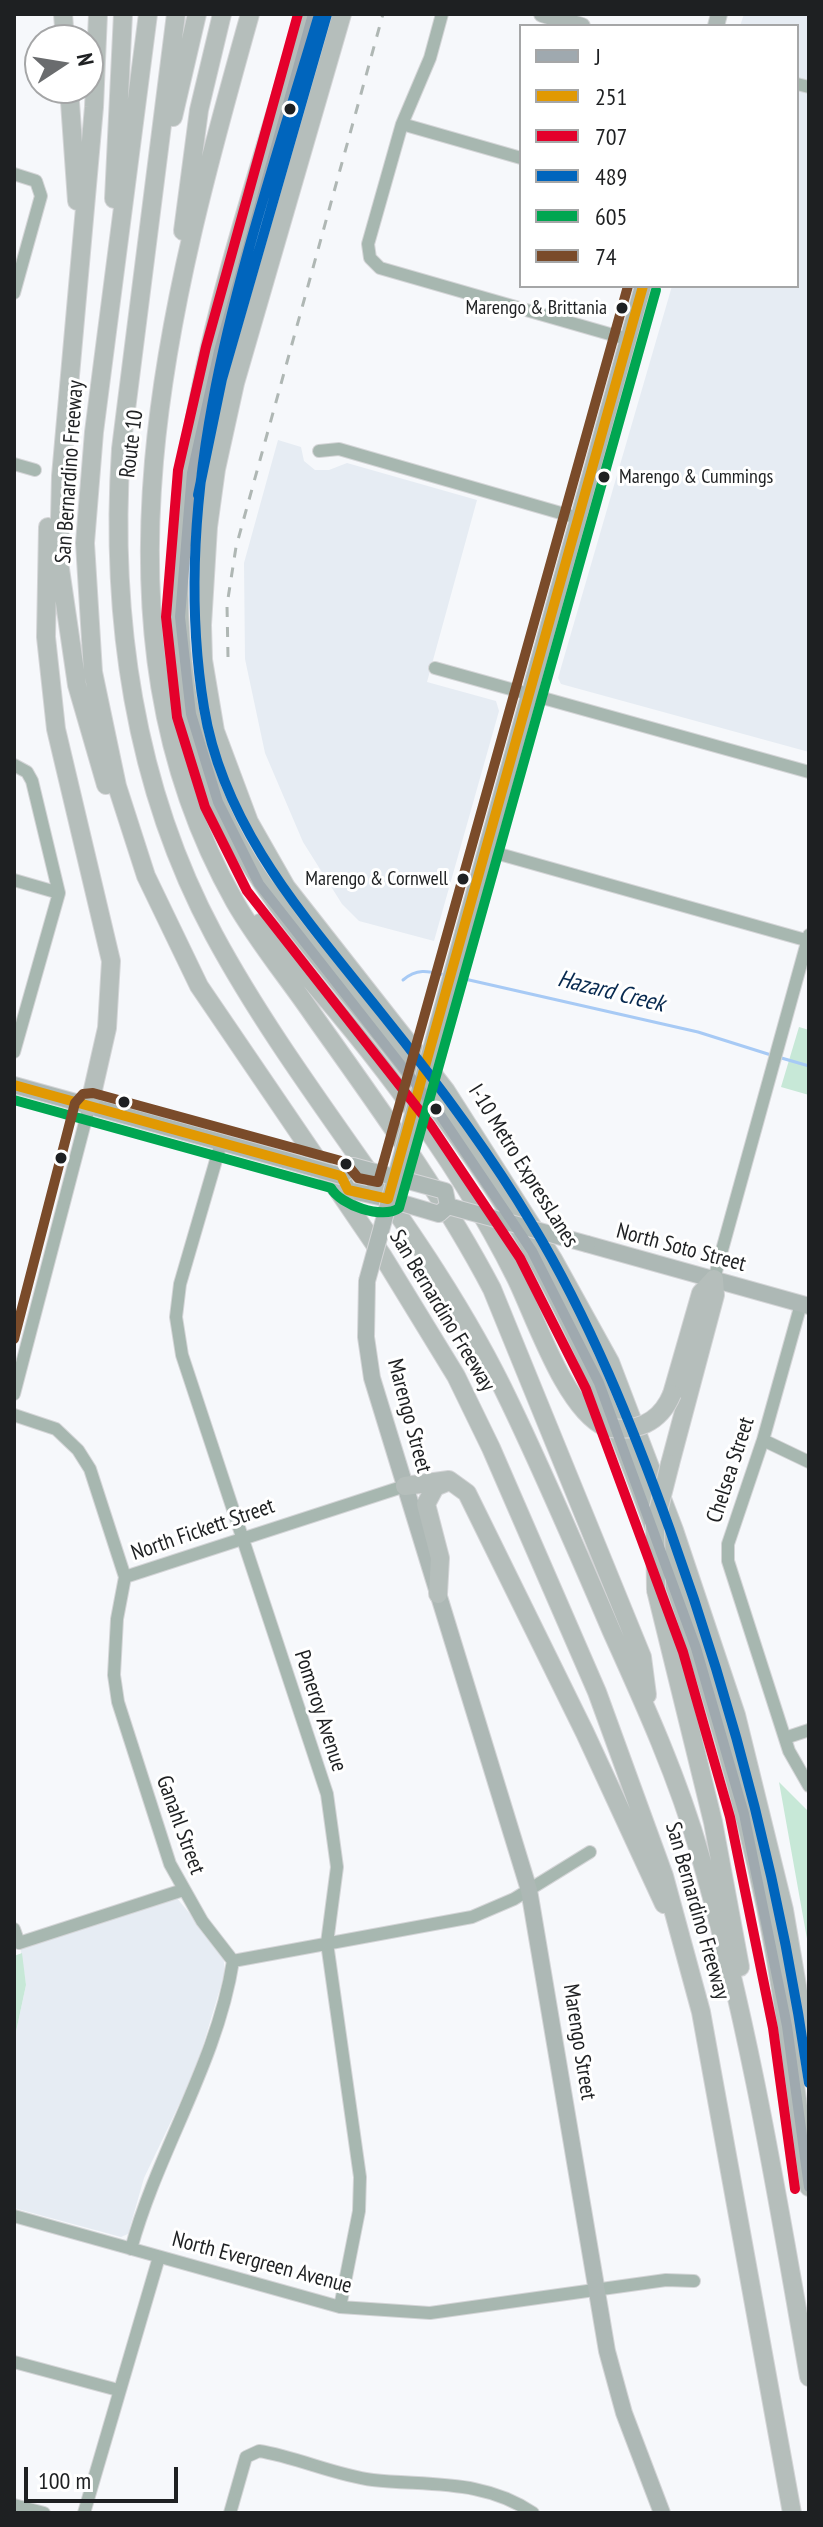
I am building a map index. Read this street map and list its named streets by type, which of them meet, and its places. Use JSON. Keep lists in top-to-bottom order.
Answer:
{
  "streets": {
    "highway": ["Route 10", "San Bernardino Freeway", "I-10 Metro ExpressLanes"],
    "main road": ["North Soto Street", "Marengo Street"],
    "street": [
      "Chelsea Street",
      "North Fickett Street",
      "Pomeroy Avenue",
      "Ganahl Street",
      "North Evergreen Avenue"
    ]
  },
  "crossings": [
    ["North Soto Street", "Marengo Street"],
    ["North Soto Street", "Chelsea Street"],
    ["North Soto Street", "Pomeroy Avenue"],
    ["Marengo Street", "North Fickett Street"],
    ["Marengo Street", "North Evergreen Avenue"],
    ["North Fickett Street", "Pomeroy Avenue"],
    ["North Fickett Street", "Ganahl Street"],
    ["Pomeroy Avenue", "North Evergreen Avenue"]
  ],
  "water": ["Hazard Creek"],
  "places": ["Marengo & Brittania", "Marengo & Cummings", "Marengo & Cornwell"],
  "lines": [
    "transit line J",
    "transit line 707",
    "transit line 489",
    "transit line 251",
    "transit line 74",
    "transit line 605"
  ],
  "legend": [
    "J",
    "251",
    "707",
    "489",
    "605",
    "74"
  ],
  "scale_bar": "100 m",
  "north": "right"
}
